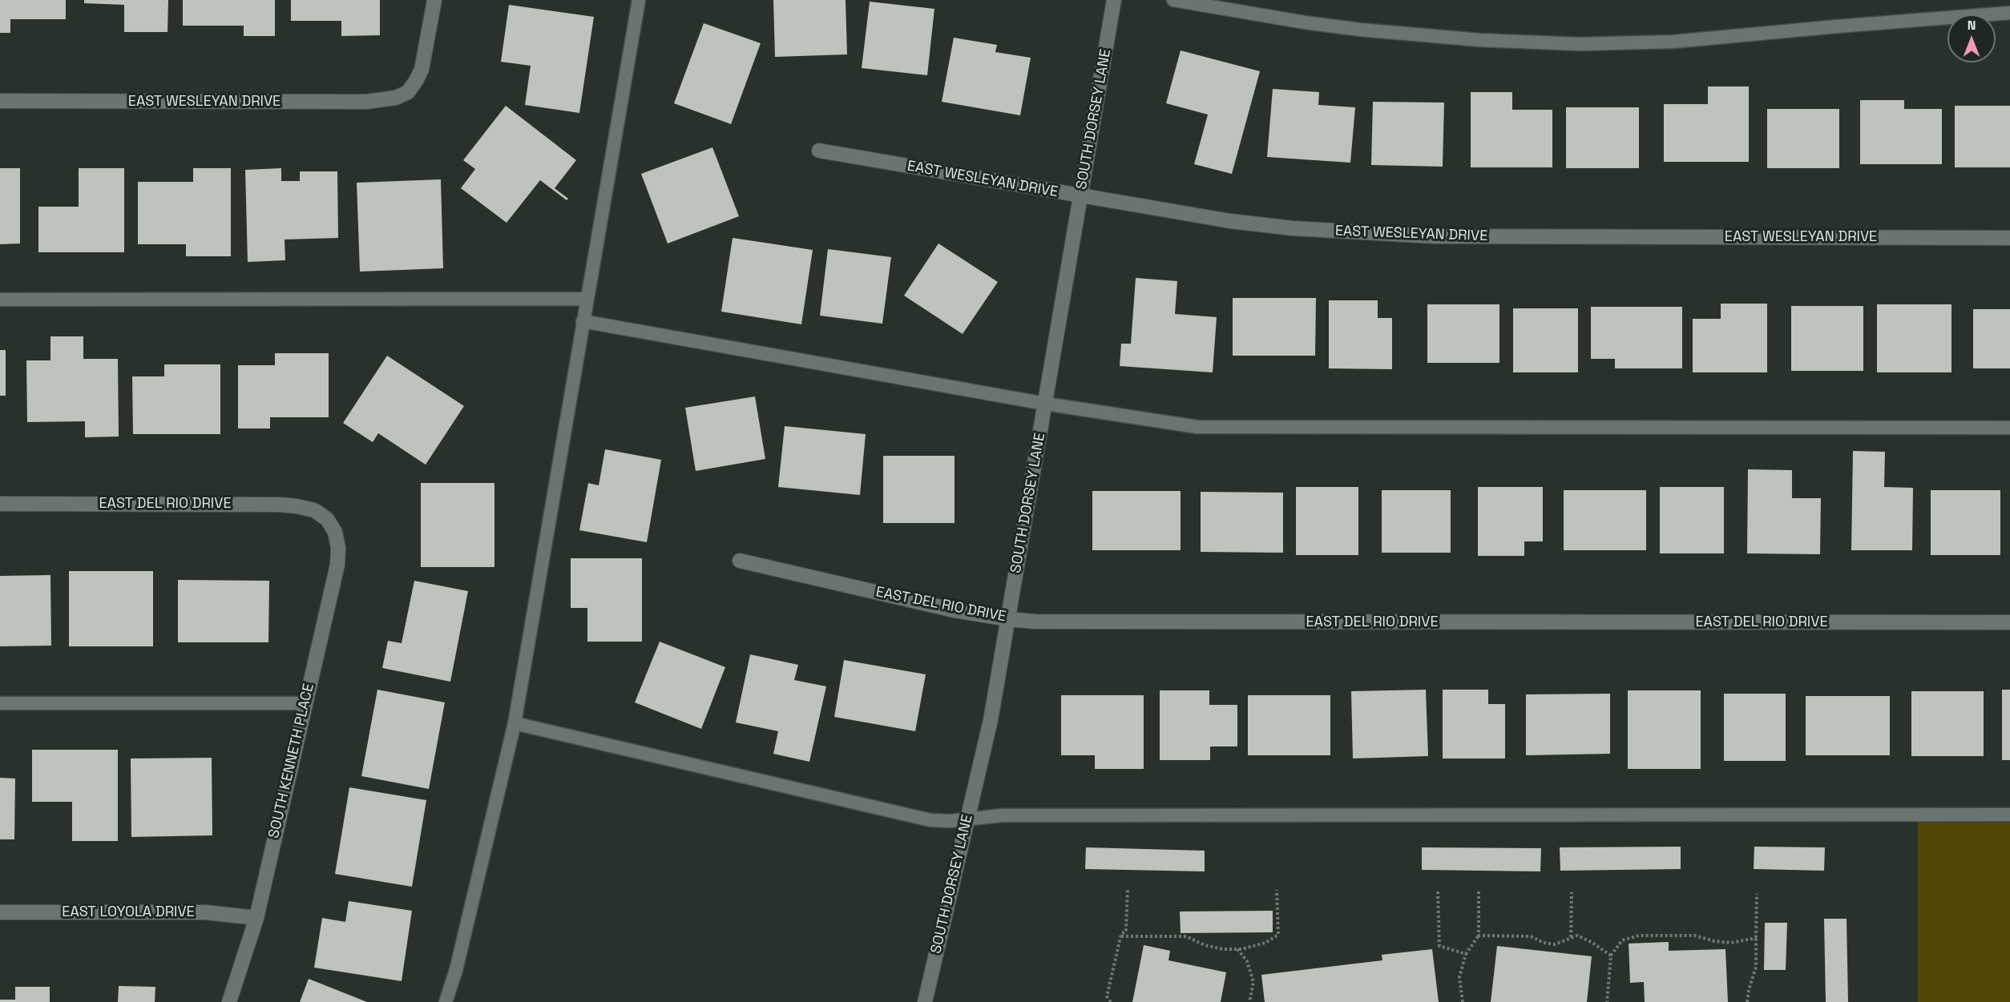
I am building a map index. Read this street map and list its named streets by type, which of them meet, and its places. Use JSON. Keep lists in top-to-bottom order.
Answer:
{
  "streets": {
    "street": [
      "EAST WESLEYAN DRIVE",
      "SOUTH DORSEY LANE",
      "EAST DEL RIO DRIVE",
      "SOUTH KENNETH PLACE",
      "EAST LOYOLA DRIVE"
    ]
  },
  "crossings": [
    ["EAST WESLEYAN DRIVE", "SOUTH DORSEY LANE"],
    ["SOUTH DORSEY LANE", "EAST DEL RIO DRIVE"],
    ["EAST DEL RIO DRIVE", "SOUTH KENNETH PLACE"],
    ["SOUTH KENNETH PLACE", "EAST LOYOLA DRIVE"]
  ],
  "north": "top"
}
